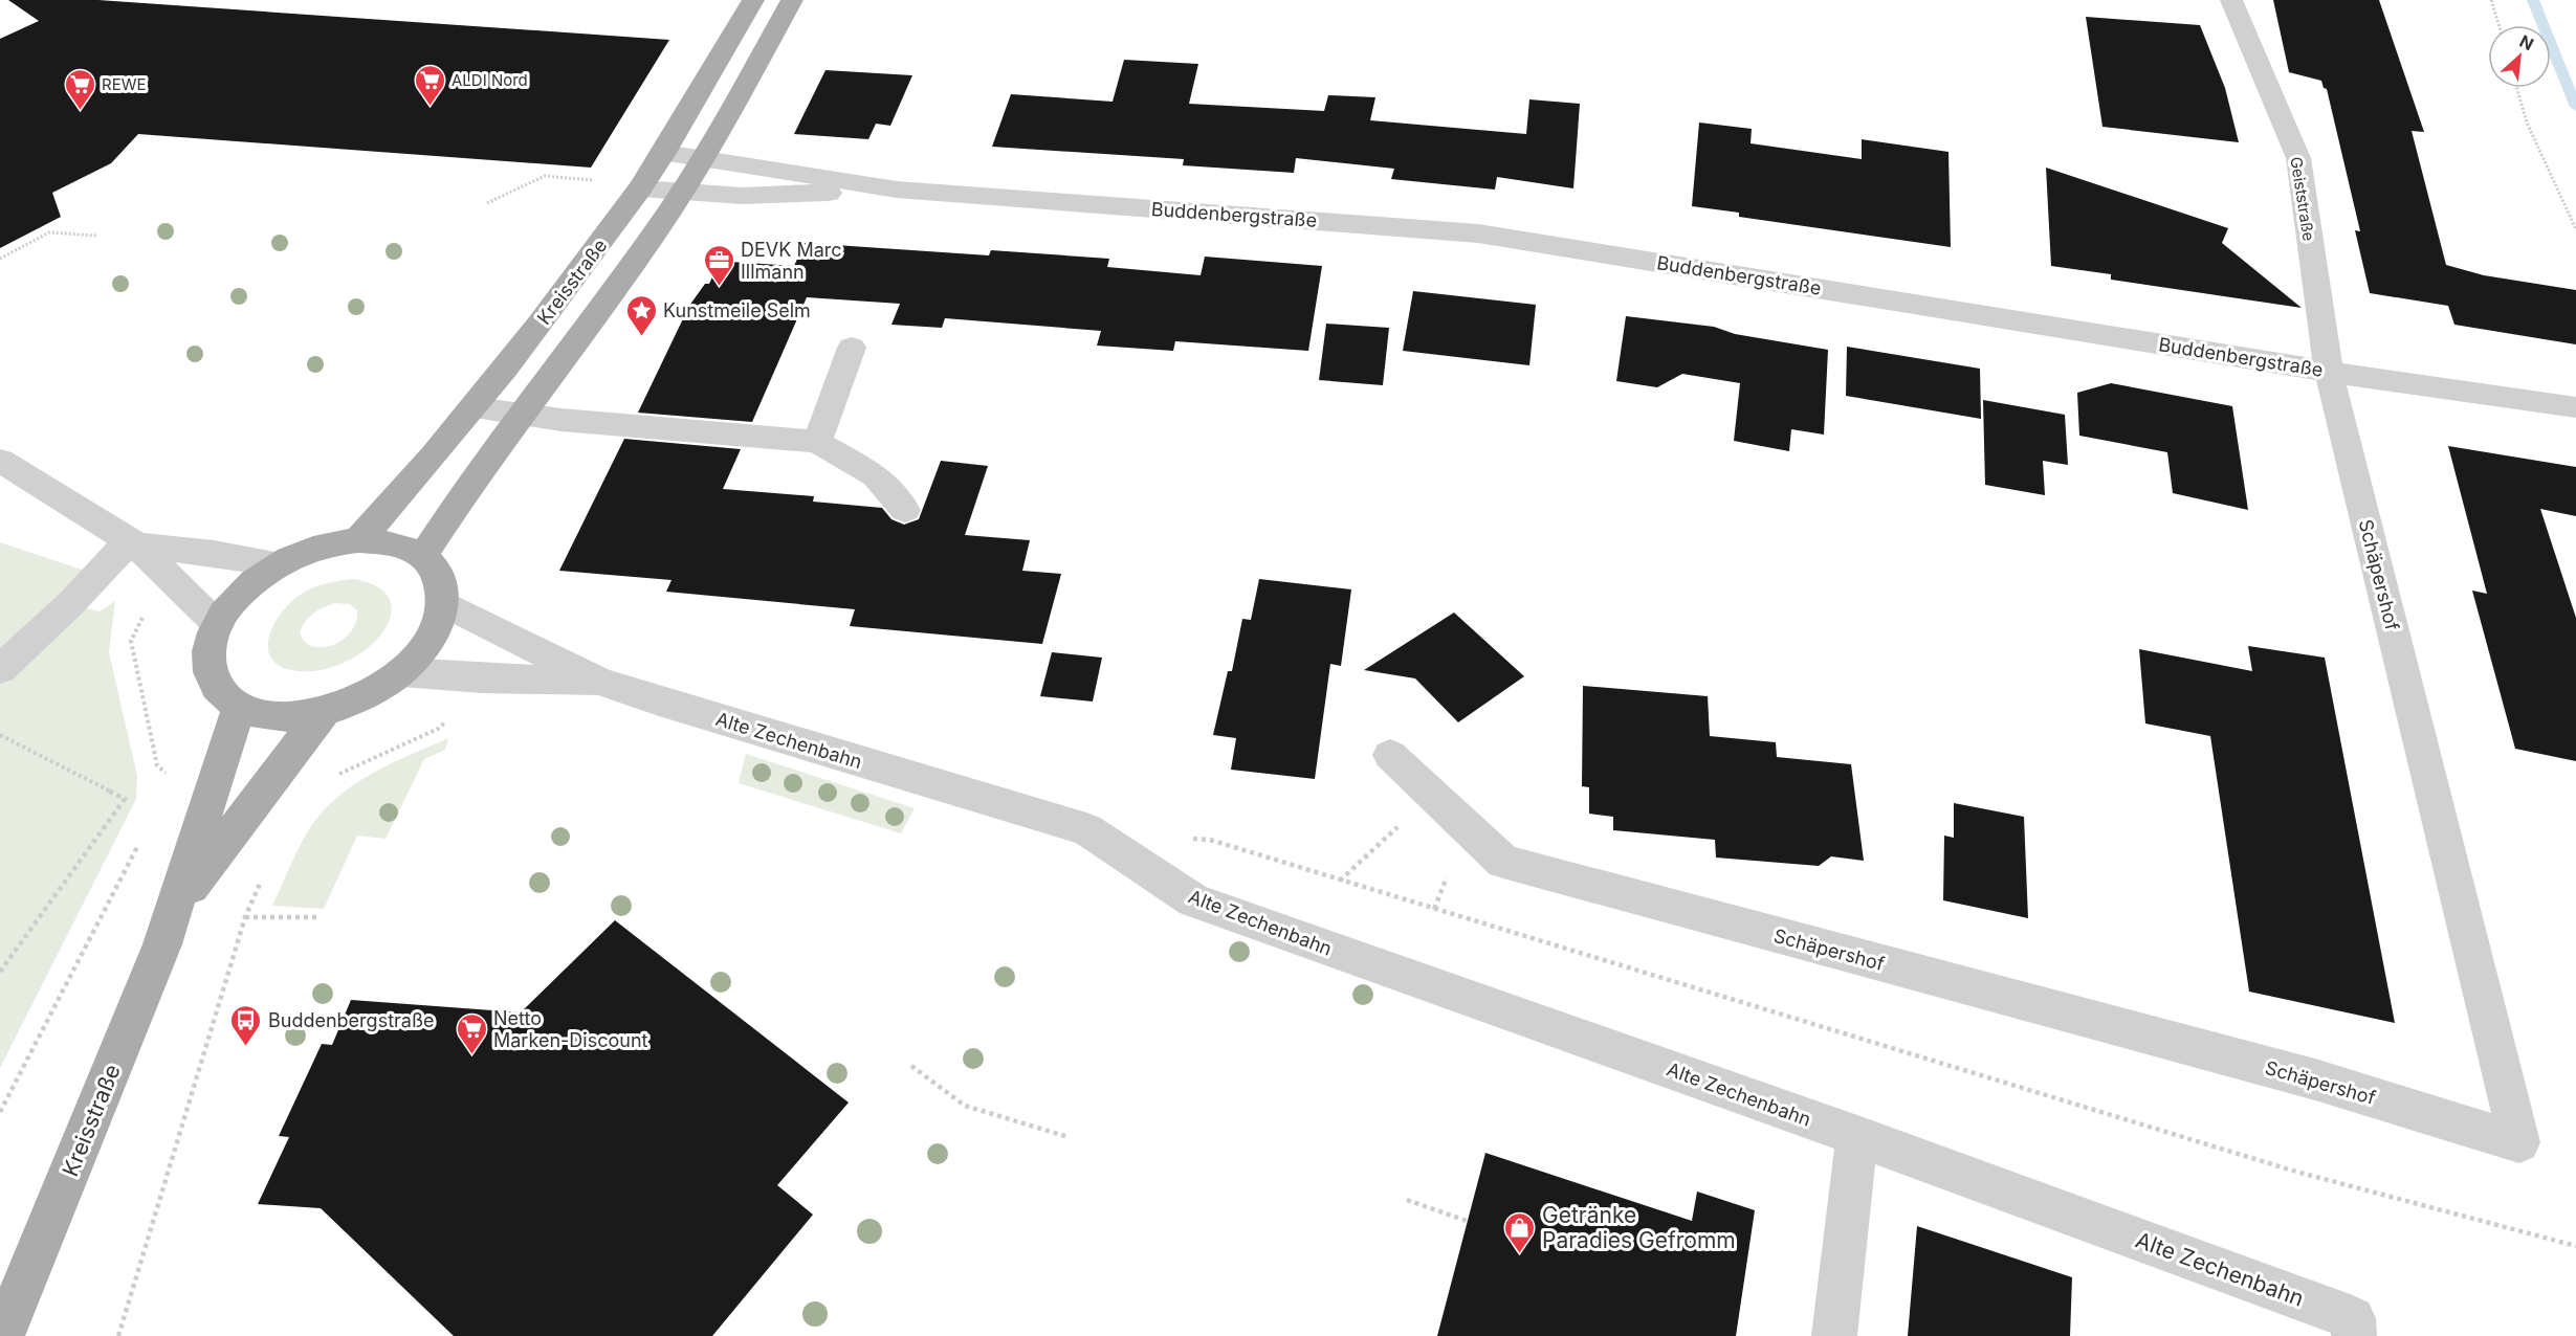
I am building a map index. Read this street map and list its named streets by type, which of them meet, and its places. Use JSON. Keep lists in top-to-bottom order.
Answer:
{
  "streets": {
    "main road": ["Kreisstraße"],
    "street": [
      "Geiststraße",
      "Buddenbergstraße",
      "Schäpershof",
      "Alte Zechenbahn"
    ]
  },
  "crossings": [
    ["Geiststraße", "Buddenbergstraße"],
    ["Geiststraße", "Schäpershof"],
    ["Buddenbergstraße", "Kreisstraße"],
    ["Buddenbergstraße", "Schäpershof"],
    ["Kreisstraße", "Alte Zechenbahn"]
  ],
  "places": {
    "supermarket": ["ALDI Nord", "REWE", "Netto Marken-Discount"],
    "office": ["DEVK Marc Illmann"],
    "place": ["Kunstmeile Selm"],
    "bus stop": ["Buddenbergstraße"],
    "shop": ["Getränke Paradies Gefromm"]
  },
  "north": "top right"
}
